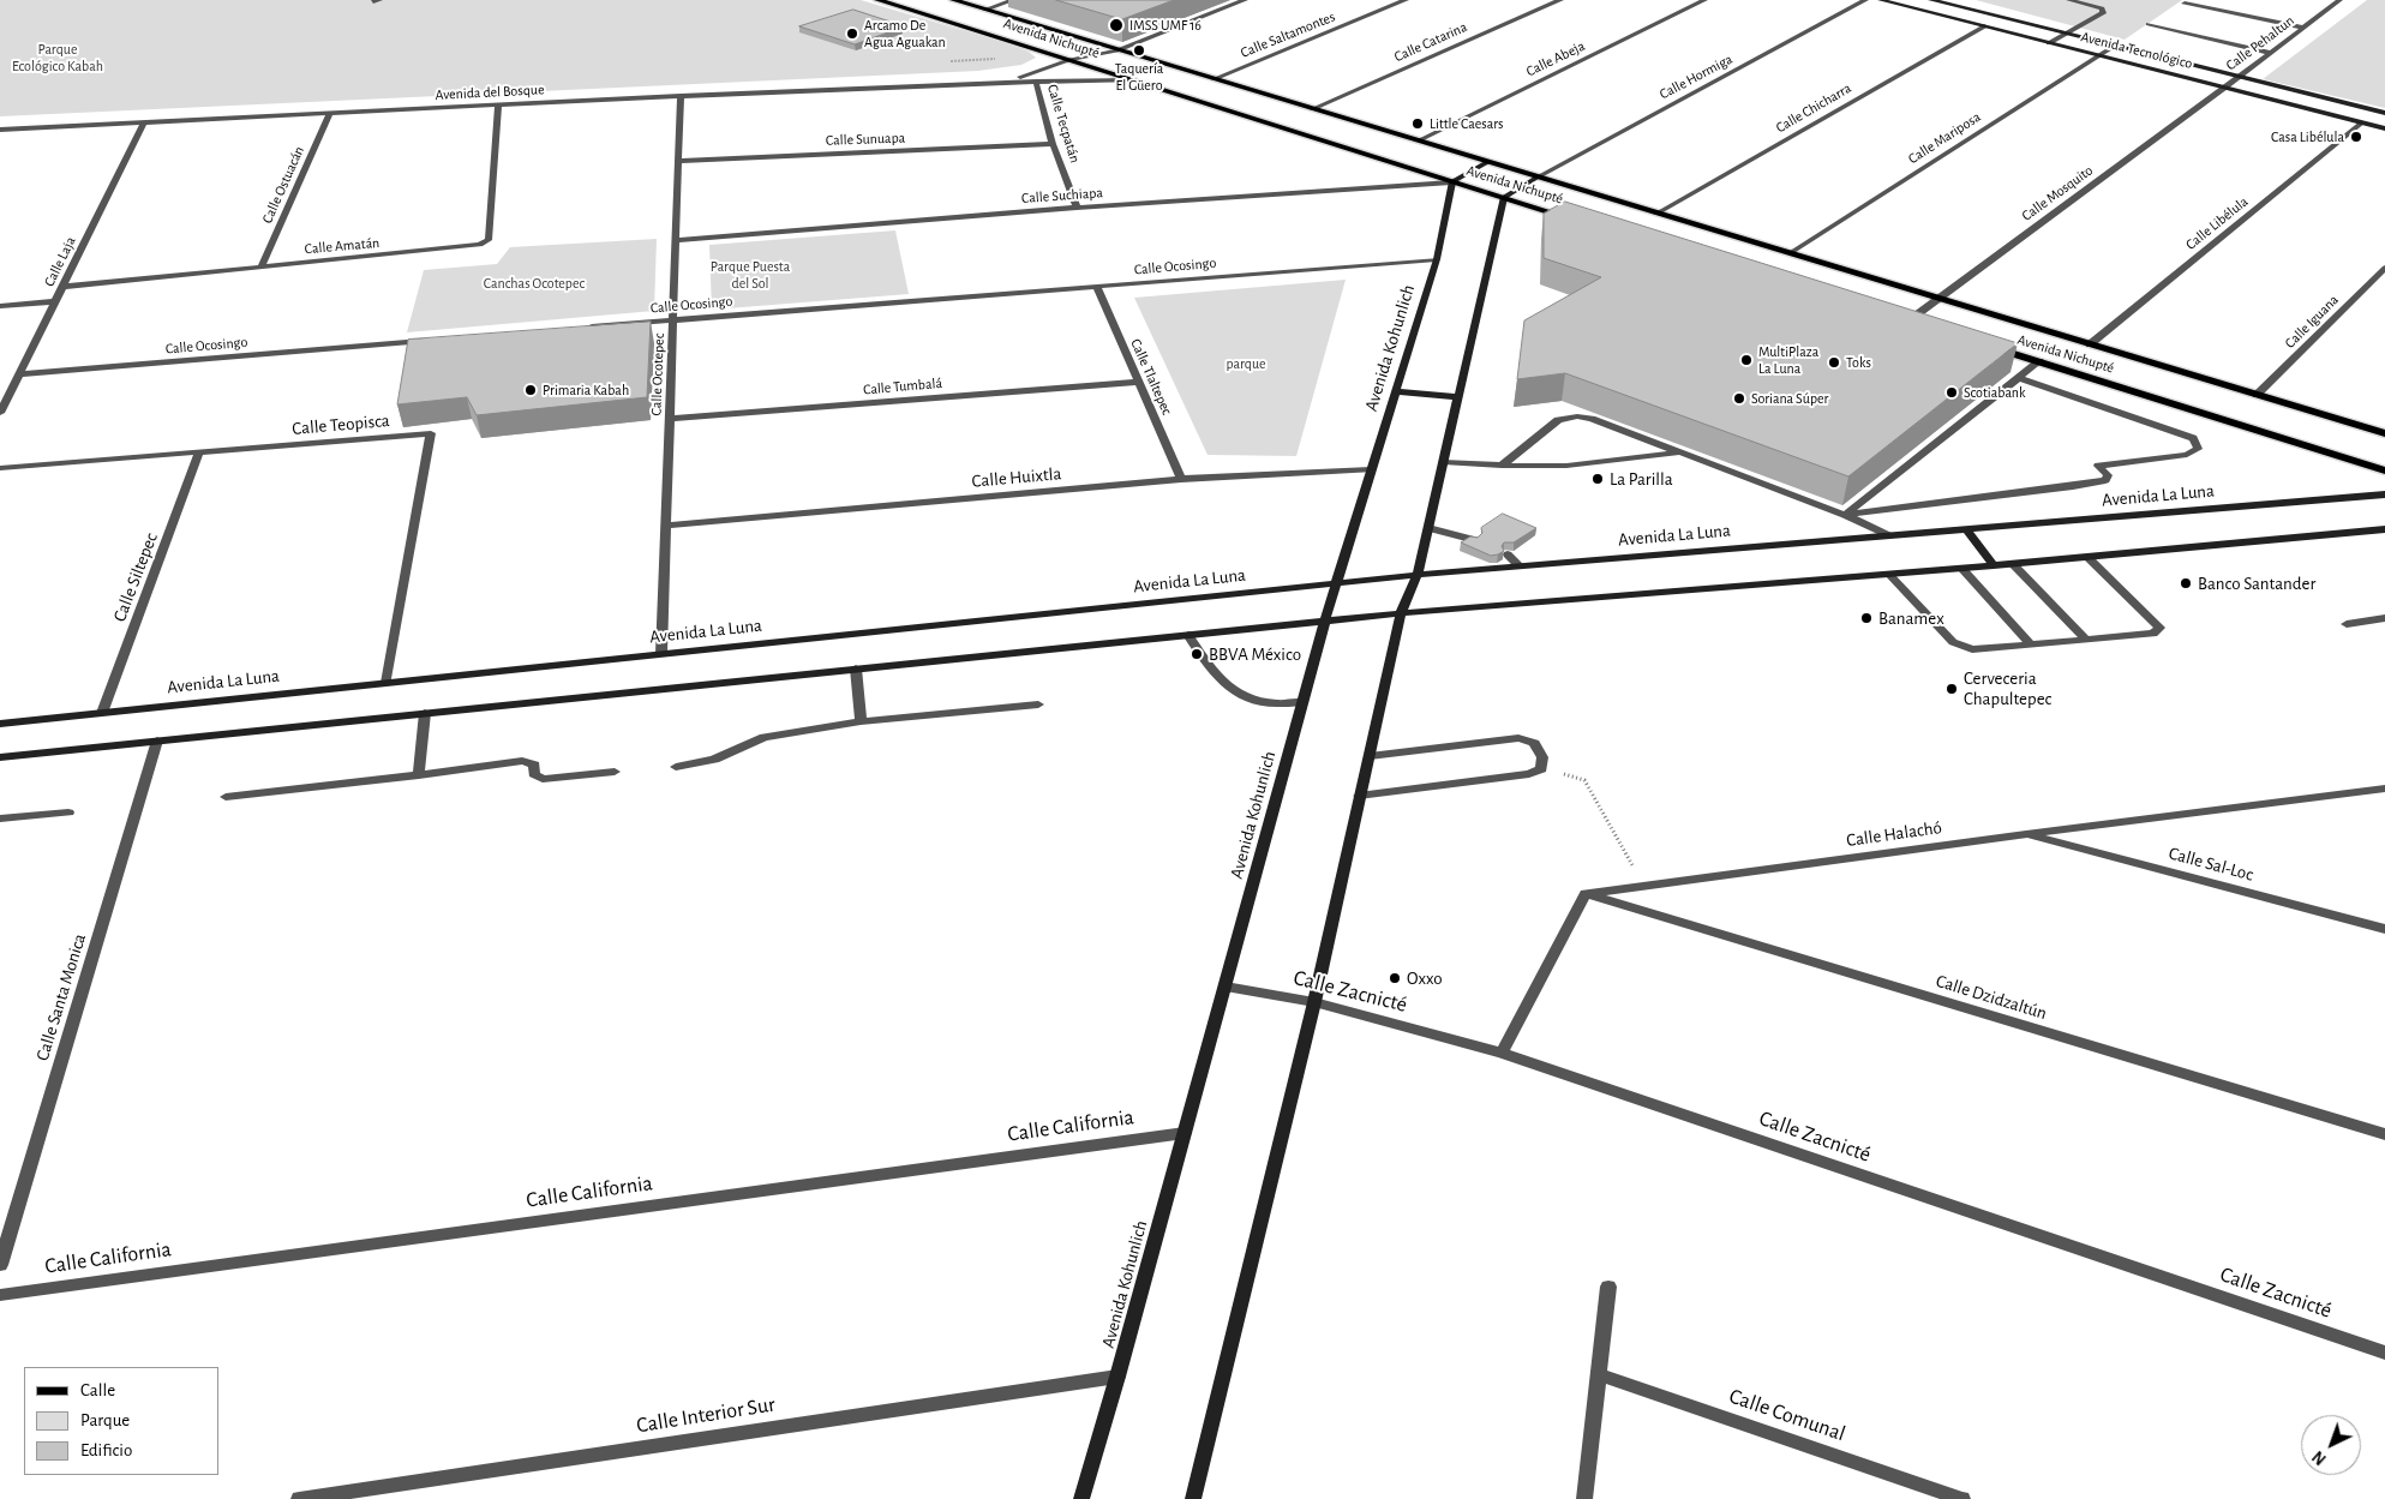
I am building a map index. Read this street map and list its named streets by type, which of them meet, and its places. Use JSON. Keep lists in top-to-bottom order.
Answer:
{
  "streets": {
    "main road": ["Avenida Nichupté"],
    "street": [
      "Calle Saltamontes",
      "Calle Catarina",
      "Calle Pehaltun",
      "Avenida Tecnológico",
      "Calle Abeja",
      "Calle Hormiga",
      "Avenida del Bosque",
      "Calle Chicharra",
      "Calle Tecpatán",
      "Calle Mariposa",
      "Calle Sunuapa",
      "Calle Ostuacán",
      "Calle Mosquito",
      "Calle Suchiapa",
      "Calle Libélula",
      "Calle Amatán",
      "Calle Laja",
      "Calle Ocosingo",
      "Calle Iguana",
      "Avenida Kohunlich",
      "Calle Ocotepec",
      "Calle Tlaltepec",
      "Calle Tumbalá",
      "Calle Teopisca",
      "Calle Huixtla",
      "Avenida La Luna",
      "Calle Siltepec",
      "Calle Halachó",
      "Calle Sal-Loc",
      "Calle Zacnicté",
      "Calle Santa Monica",
      "Calle Dzidzaltún",
      "Calle California",
      "Calle Interior Sur",
      "Calle Comunal"
    ]
  },
  "crossings": [
    ["Calle Saltamontes", "Avenida Nichupté"],
    ["Avenida Nichupté", "Calle Catarina"],
    ["Avenida Nichupté", "Calle Abeja"],
    ["Avenida Nichupté", "Calle Hormiga"],
    ["Avenida Nichupté", "Avenida del Bosque"],
    ["Avenida Nichupté", "Calle Chicharra"],
    ["Avenida Nichupté", "Calle Mariposa"],
    ["Avenida Nichupté", "Calle Mosquito"],
    ["Avenida Nichupté", "Calle Suchiapa"],
    ["Avenida Nichupté", "Calle Libélula"],
    ["Avenida Nichupté", "Calle Iguana"],
    ["Avenida Nichupté", "Avenida Kohunlich"],
    ["Calle Pehaltun", "Avenida Tecnológico"],
    ["Calle Pehaltun", "Calle Mosquito"],
    ["Avenida Tecnológico", "Calle Chicharra"],
    ["Avenida Tecnológico", "Calle Mariposa"],
    ["Avenida Tecnológico", "Calle Mosquito"],
    ["Avenida Tecnológico", "Calle Libélula"],
    ["Avenida del Bosque", "Calle Tecpatán"],
    ["Avenida del Bosque", "Calle Ostuacán"],
    ["Avenida del Bosque", "Calle Amatán"],
    ["Avenida del Bosque", "Calle Laja"],
    ["Avenida del Bosque", "Calle Ocotepec"],
    ["Calle Tecpatán", "Calle Sunuapa"],
    ["Calle Tecpatán", "Calle Suchiapa"],
    ["Calle Sunuapa", "Calle Ocotepec"],
    ["Calle Ostuacán", "Calle Amatán"],
    ["Calle Suchiapa", "Avenida Kohunlich"],
    ["Calle Suchiapa", "Calle Ocotepec"],
    ["Calle Amatán", "Calle Laja"],
    ["Calle Laja", "Calle Ocosingo"],
    ["Calle Ocosingo", "Avenida Kohunlich"],
    ["Calle Ocosingo", "Calle Ocotepec"],
    ["Calle Ocosingo", "Calle Tlaltepec"],
    ["Avenida Kohunlich", "Calle Huixtla"],
    ["Avenida Kohunlich", "Avenida La Luna"],
    ["Avenida Kohunlich", "Calle Zacnicté"],
    ["Avenida Kohunlich", "Calle California"],
    ["Avenida Kohunlich", "Calle Interior Sur"],
    ["Calle Ocotepec", "Calle Tumbalá"],
    ["Calle Ocotepec", "Calle Huixtla"],
    ["Calle Ocotepec", "Avenida La Luna"],
    ["Calle Tlaltepec", "Calle Tumbalá"],
    ["Calle Tlaltepec", "Calle Huixtla"],
    ["Calle Teopisca", "Avenida La Luna"],
    ["Calle Teopisca", "Calle Siltepec"],
    ["Avenida La Luna", "Calle Siltepec"],
    ["Calle Halachó", "Calle Sal-Loc"],
    ["Calle Halachó", "Calle Dzidzaltún"]
  ],
  "parks": [
    "Parque Ecológico Kabah",
    "Parque Puesta del Sol",
    "Canchas Ocotepec",
    "parque"
  ],
  "places": [
    "IMSS UMF 16",
    "Arcamo De Agua Aguakan",
    "Taquería El Güero",
    "Little Caesars",
    "Casa Libélula",
    "MultiPlaza La Luna",
    "Toks",
    "Primaria Kabah",
    "Scotiabank",
    "Soriana Súper",
    "La Parilla",
    "Banco Santander",
    "Banamex",
    "BBVA México",
    "Cerveceria Chapultepec",
    "Oxxo"
  ],
  "legend": ["Calle", "Parque", "Edificio"],
  "north": "bottom left"
}
